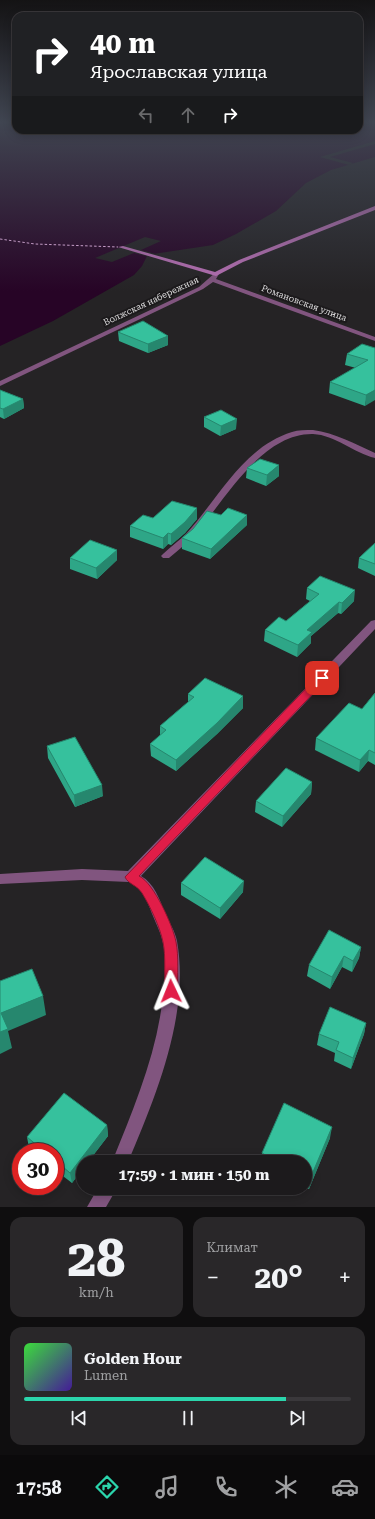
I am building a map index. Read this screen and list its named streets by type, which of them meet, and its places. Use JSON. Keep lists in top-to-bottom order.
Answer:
{
  "streets": {
    "street": ["Волжская набережная", "Романовская улица"]
  },
  "crossings": [
    ["Волжская набережная", "Романовская улица"]
  ],
  "page": {
    "turn": ["40 m", "Ярославская улица"],
    "limit": "30",
    "trip": "17:59 · 1 мин · 150 m",
    "tile": [
      ["28", "km/h"],
      "Климат"
    ],
    "heat": ["−", "20°", "+"],
    "song": ["Golden Hour", "Lumen"],
    "tabs": "17:58"
  }
}
